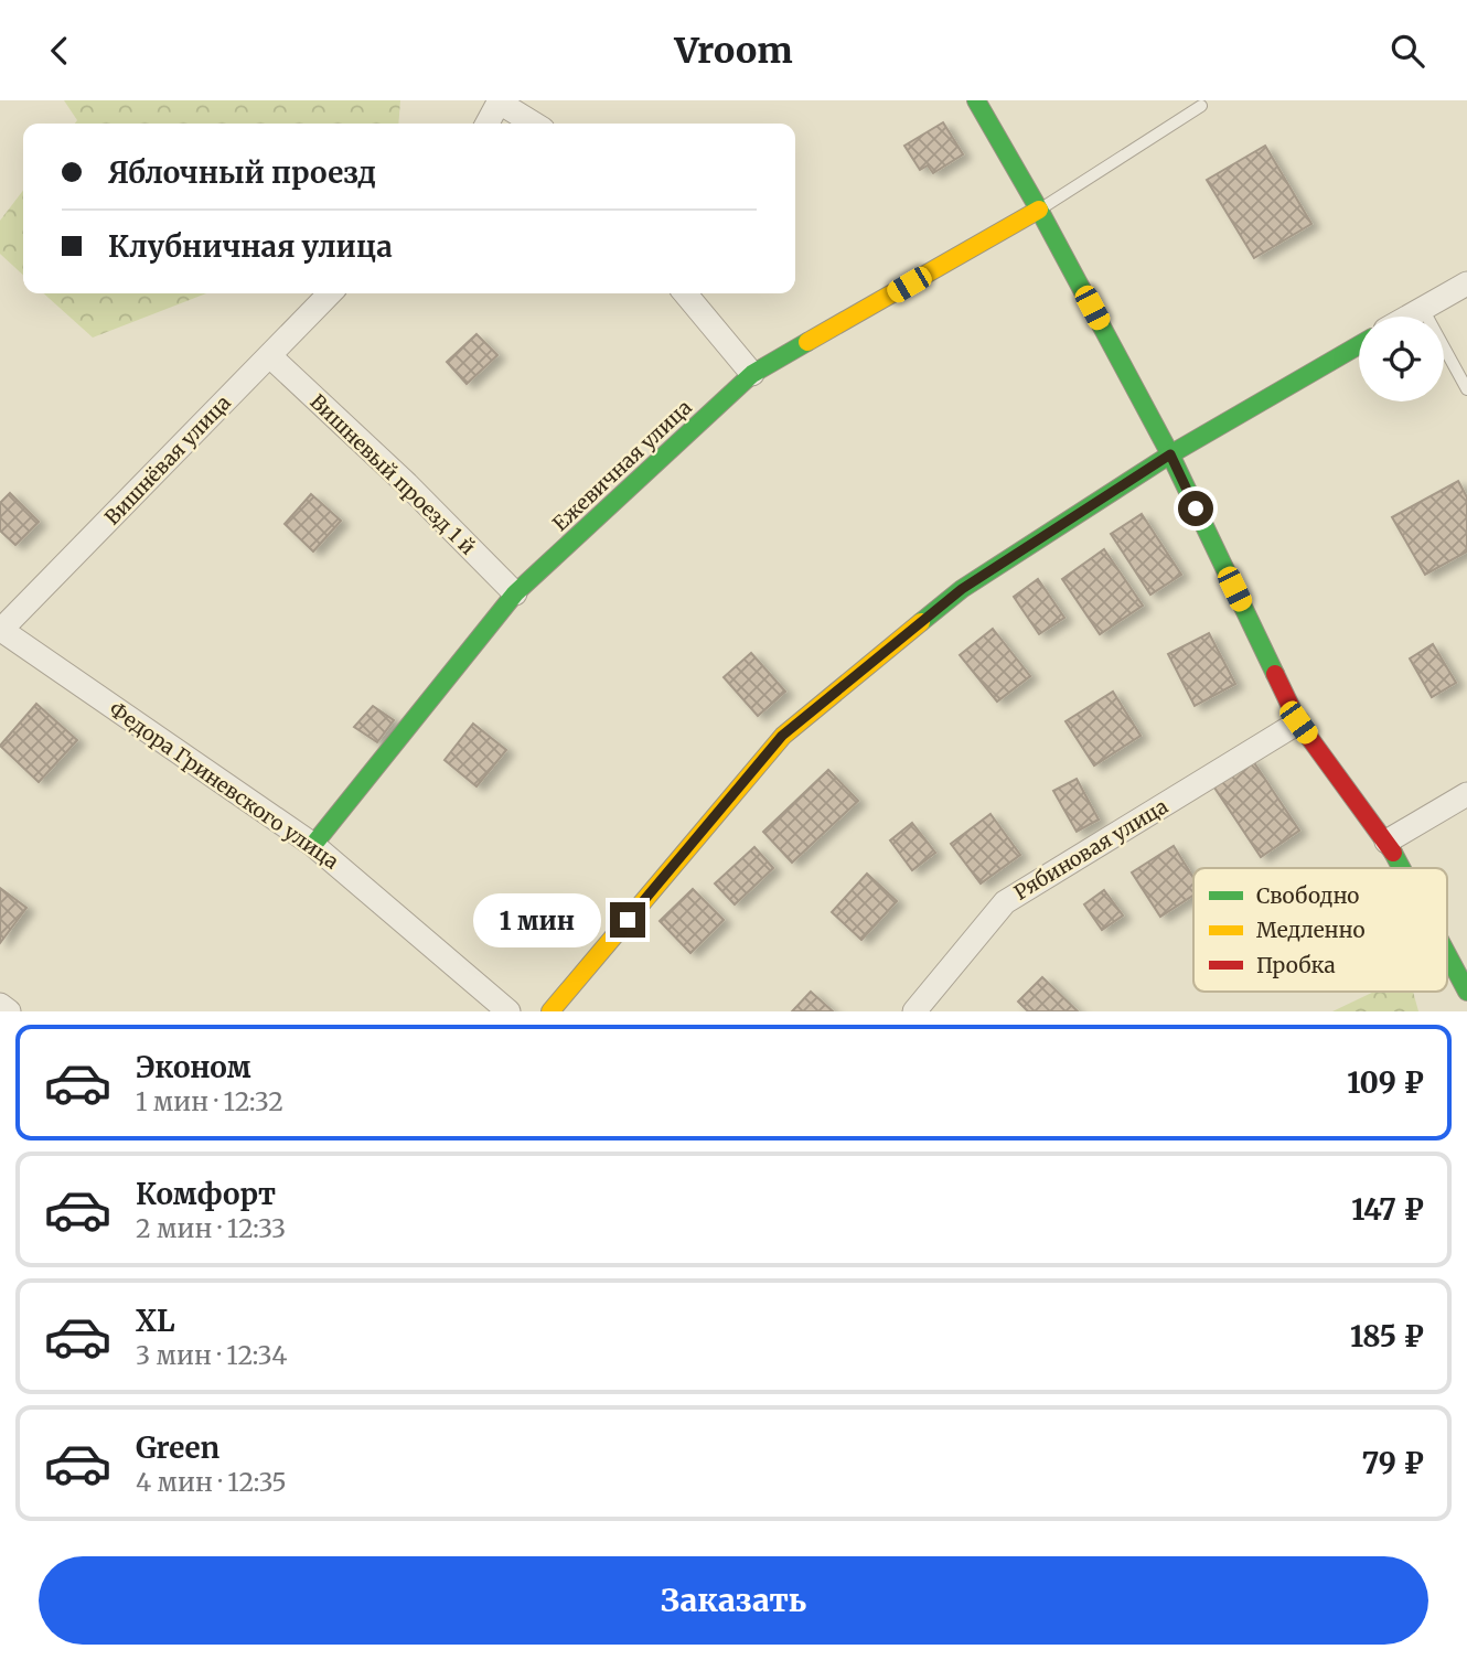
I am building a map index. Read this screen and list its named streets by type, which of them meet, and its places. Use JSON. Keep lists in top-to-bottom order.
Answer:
{
  "streets": {
    "street": [
      "Вишнёвая улица",
      "Ежевичная улица",
      "Вишневый проезд 1 й",
      "Федора Гриневского улица",
      "Рябиновая улица"
    ]
  },
  "crossings": [
    ["Вишнёвая улица", "Вишневый проезд 1 й"],
    ["Вишнёвая улица", "Федора Гриневского улица"],
    ["Ежевичная улица", "Вишневый проезд 1 й"],
    ["Ежевичная улица", "Федора Гриневского улица"]
  ],
  "legend": ["Свободно", "Медленно", "Пробка"],
  "page": {
    "header": "Vroom",
    "banner": ["Яблочный проезд", "Клубничная улица"],
    "bubble": "1 мин",
    "list": [
      {
        "name": "Эконом",
        "note": "1 мин · 12:32",
        "value": "109 ₽"
      },
      {
        "name": "Комфорт",
        "note": "2 мин · 12:33",
        "value": "147 ₽"
      },
      {
        "name": "XL",
        "note": "3 мин · 12:34",
        "value": "185 ₽"
      },
      {
        "name": "Green",
        "note": "4 мин · 12:35",
        "value": "79 ₽"
      }
    ],
    "buttons": "Заказать"
  }
}
